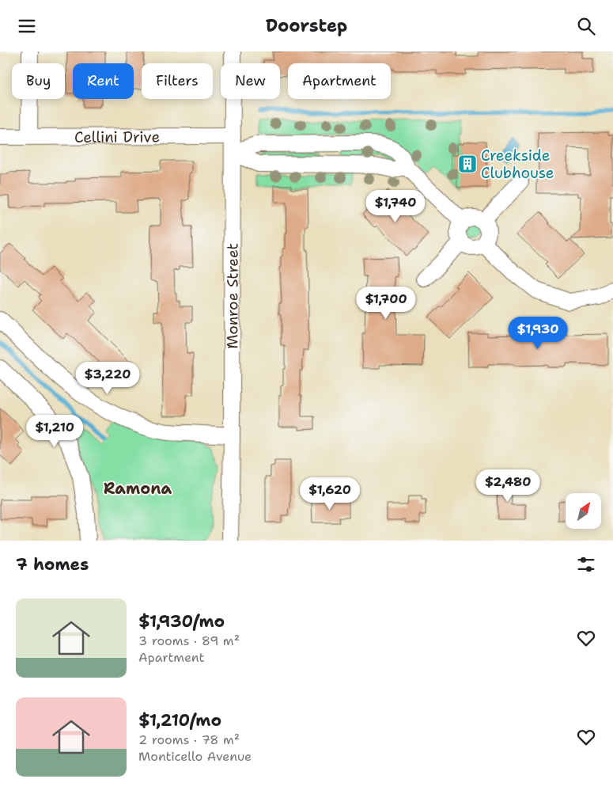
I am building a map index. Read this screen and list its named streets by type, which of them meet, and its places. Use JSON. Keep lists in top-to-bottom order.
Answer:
{
  "streets": {
    "street": ["Cellini Drive", "Monroe Street"]
  },
  "crossings": [
    ["Cellini Drive", "Monroe Street"]
  ],
  "districts": ["Ramona"],
  "places": {
    "building": ["Creekside Clubhouse"]
  },
  "north": "top right",
  "page": {
    "header": "Doorstep",
    "chip": [
      "Buy",
      "Rent",
      "Filters",
      "New",
      "Apartment"
    ],
    "price": [
      "$1,740",
      "$1,700",
      "$1,930",
      "$3,220",
      "$1,210",
      "$2,480",
      "$1,620"
    ],
    "heading": "7 homes",
    "list": [
      {
        "name": "$1,930/mo",
        "note": "3 rooms · 89 m² · Apartment"
      },
      {
        "name": "$1,210/mo",
        "note": "2 rooms · 78 m² · Monticello Avenue"
      }
    ]
  }
}
